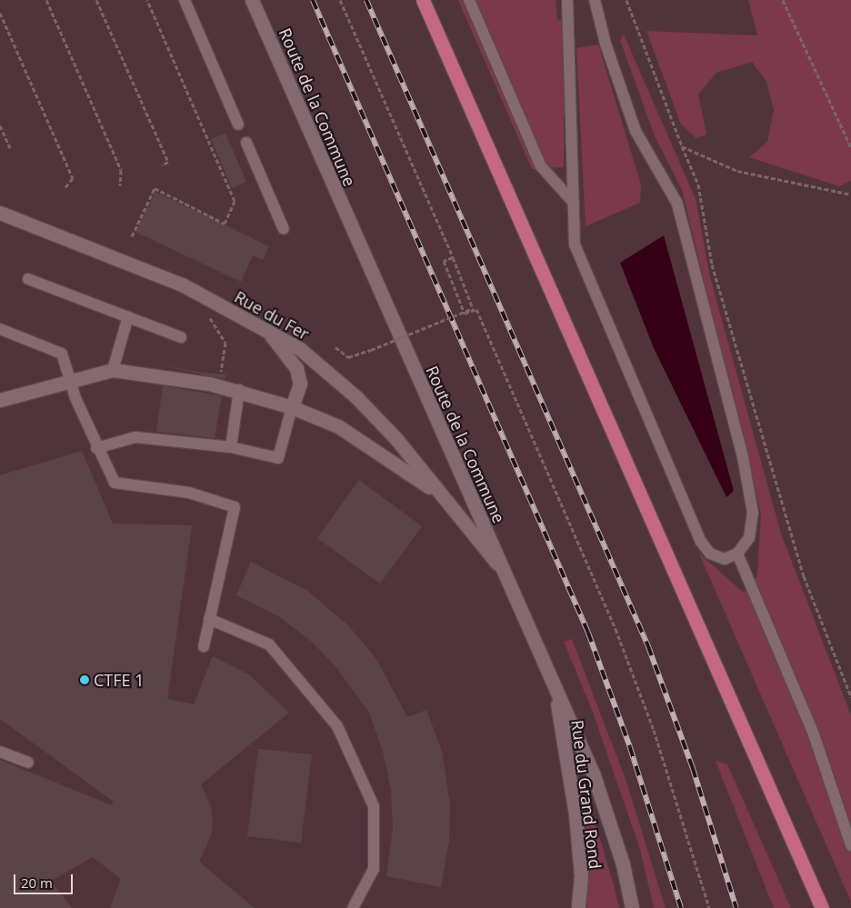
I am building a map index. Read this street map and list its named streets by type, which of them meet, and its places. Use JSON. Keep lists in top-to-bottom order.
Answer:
{
  "streets": {
    "main road": ["Route de la Commune", "Rue du Fer", "Rue du Grand Rond"]
  },
  "crossings": [
    ["Route de la Commune", "Rue du Fer"],
    ["Route de la Commune", "Rue du Grand Rond"]
  ],
  "places": ["CTFE 1"],
  "scale_bar": "20 m"
}
